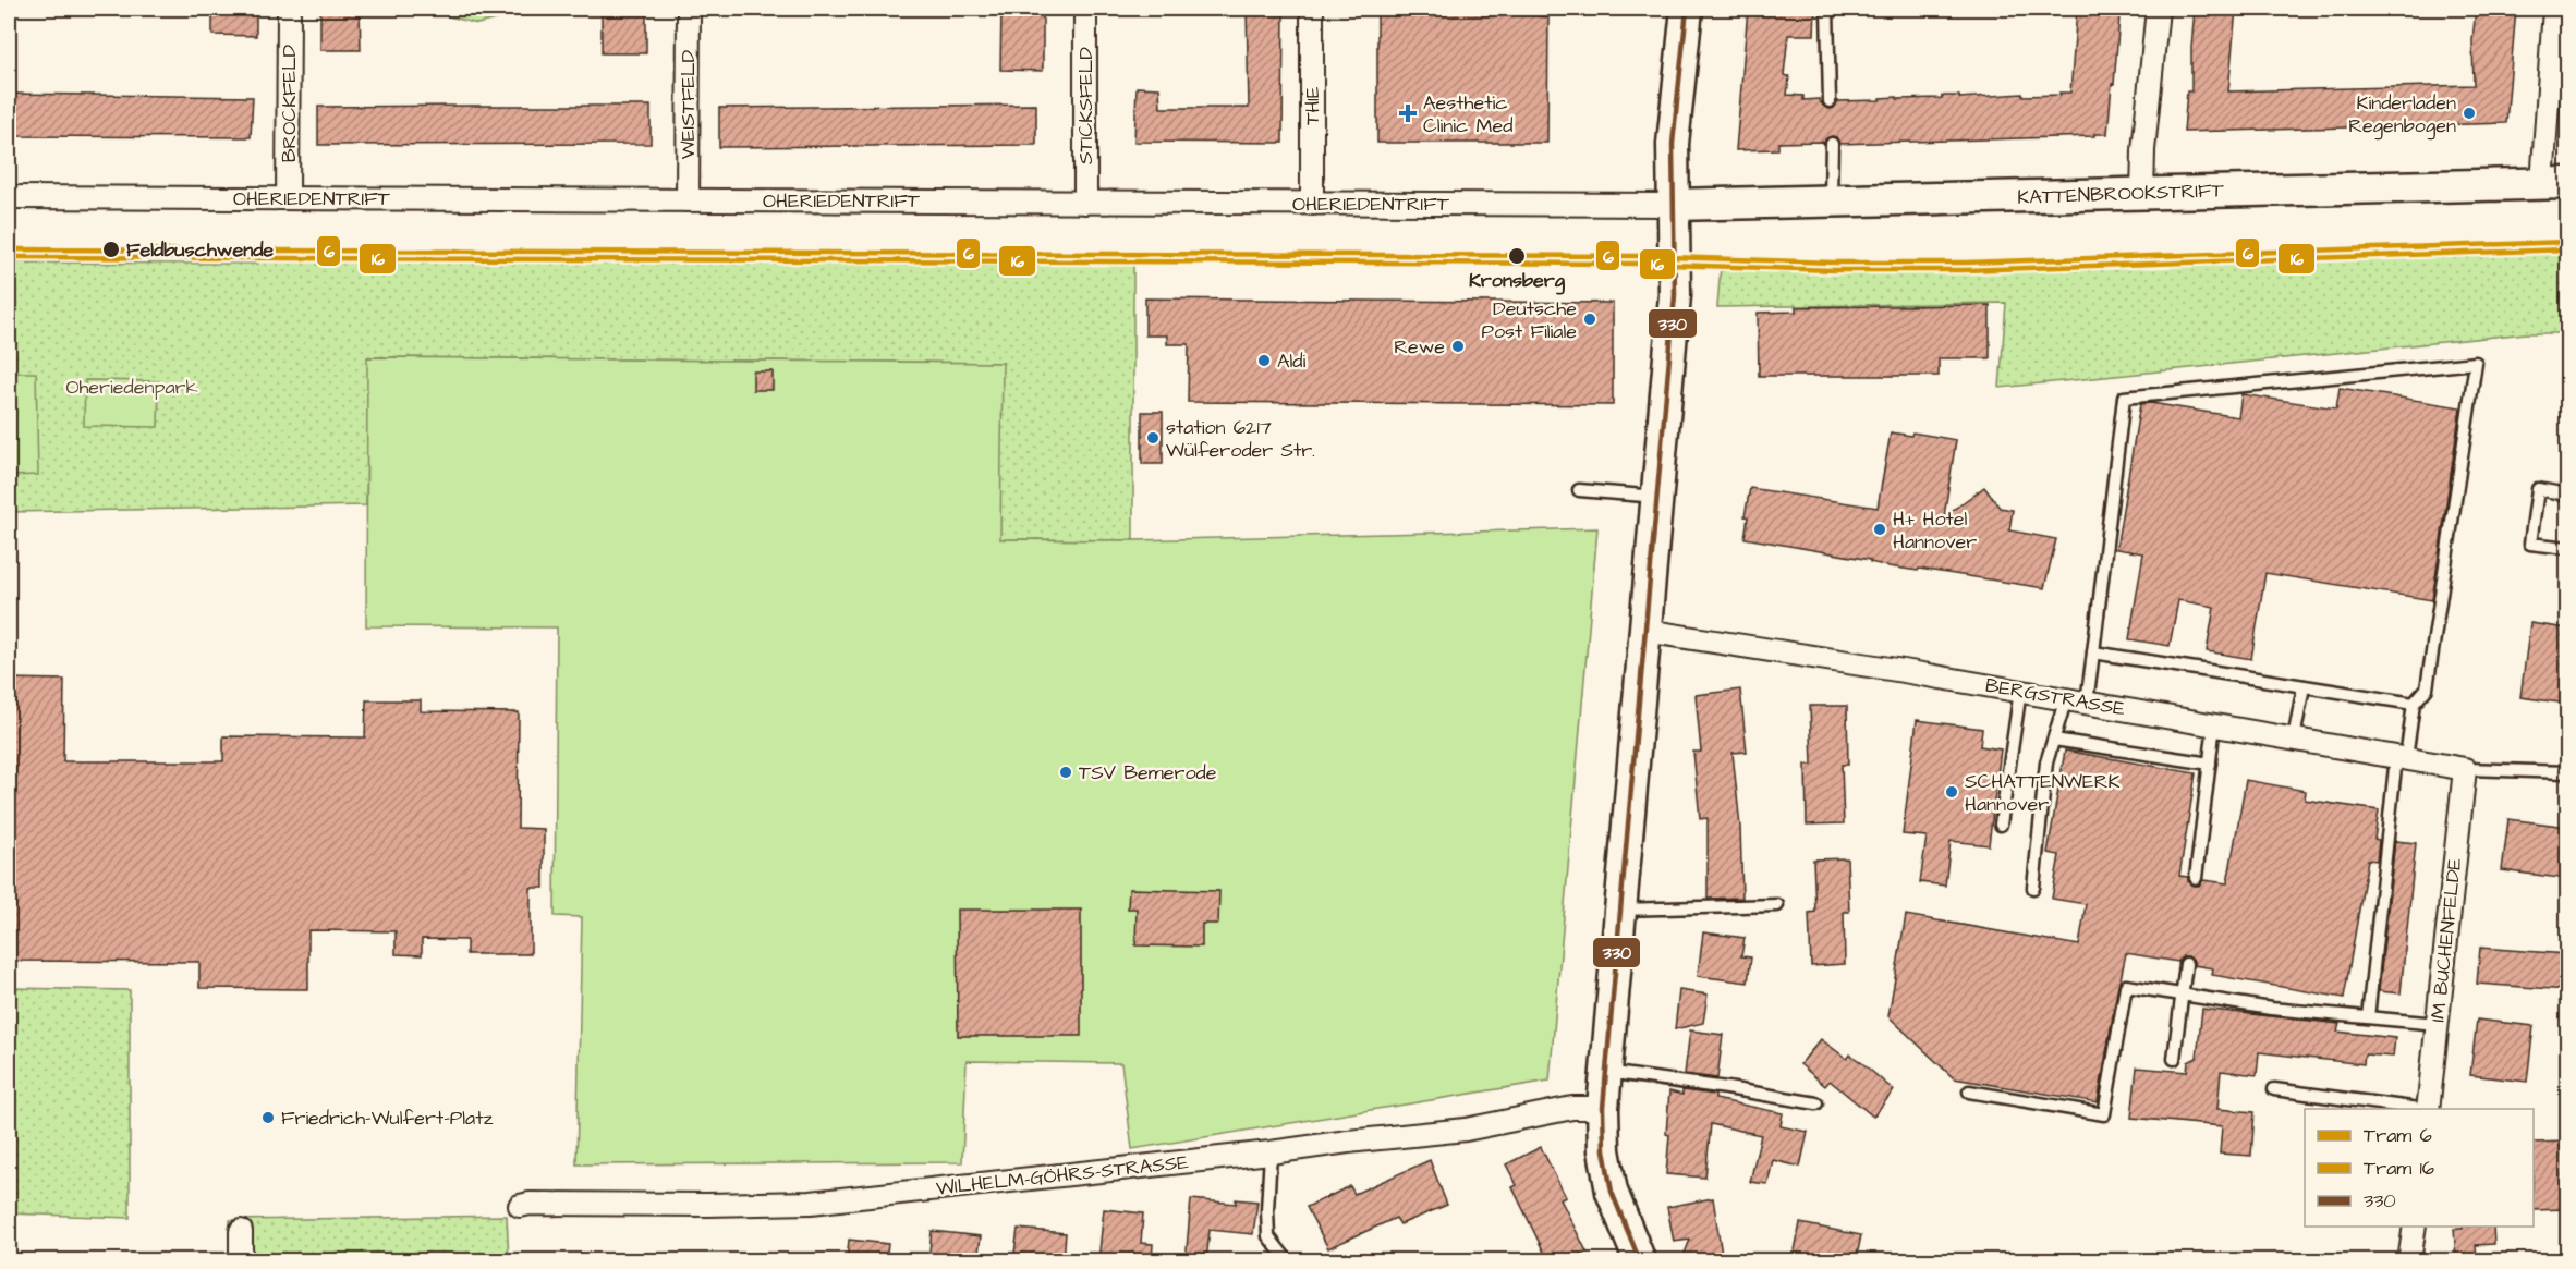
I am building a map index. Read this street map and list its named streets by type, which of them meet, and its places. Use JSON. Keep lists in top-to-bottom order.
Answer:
{
  "streets": {
    "main road": ["KATTENBROOKSTRIFT"],
    "street": [
      "BROCKFELD",
      "WEISTFELD",
      "STICKSFELD",
      "THIE",
      "OHERIEDENTRIFT",
      "BERGSTRASSE",
      "IM BUCHENFELDE",
      "WILHELM-GÖHRS-STRASSE"
    ]
  },
  "crossings": [
    ["BROCKFELD", "OHERIEDENTRIFT"],
    ["WEISTFELD", "OHERIEDENTRIFT"],
    ["STICKSFELD", "OHERIEDENTRIFT"],
    ["THIE", "OHERIEDENTRIFT"],
    ["KATTENBROOKSTRIFT", "OHERIEDENTRIFT"],
    ["BERGSTRASSE", "IM BUCHENFELDE"]
  ],
  "parks": ["Oheriedenpark"],
  "places": {
    "health": ["Aesthetic Clinic Med"],
    "other": [
      "Kinderladen Regenbogen",
      "Feldbuschwende",
      "Kronsberg",
      "Deutsche Post Filiale",
      "Rewe",
      "Aldi",
      "station 6217 Wülferoder Str.",
      "H+ Hotel Hannover",
      "TSV Bemerode",
      "SCHATTENWERK Hannover",
      "Friedrich-Wulfert-Platz"
    ]
  },
  "lines": ["transit line 330", "tram line 6", "tram line 16"],
  "legend": ["Tram 6", "Tram 16", "330"]
}
